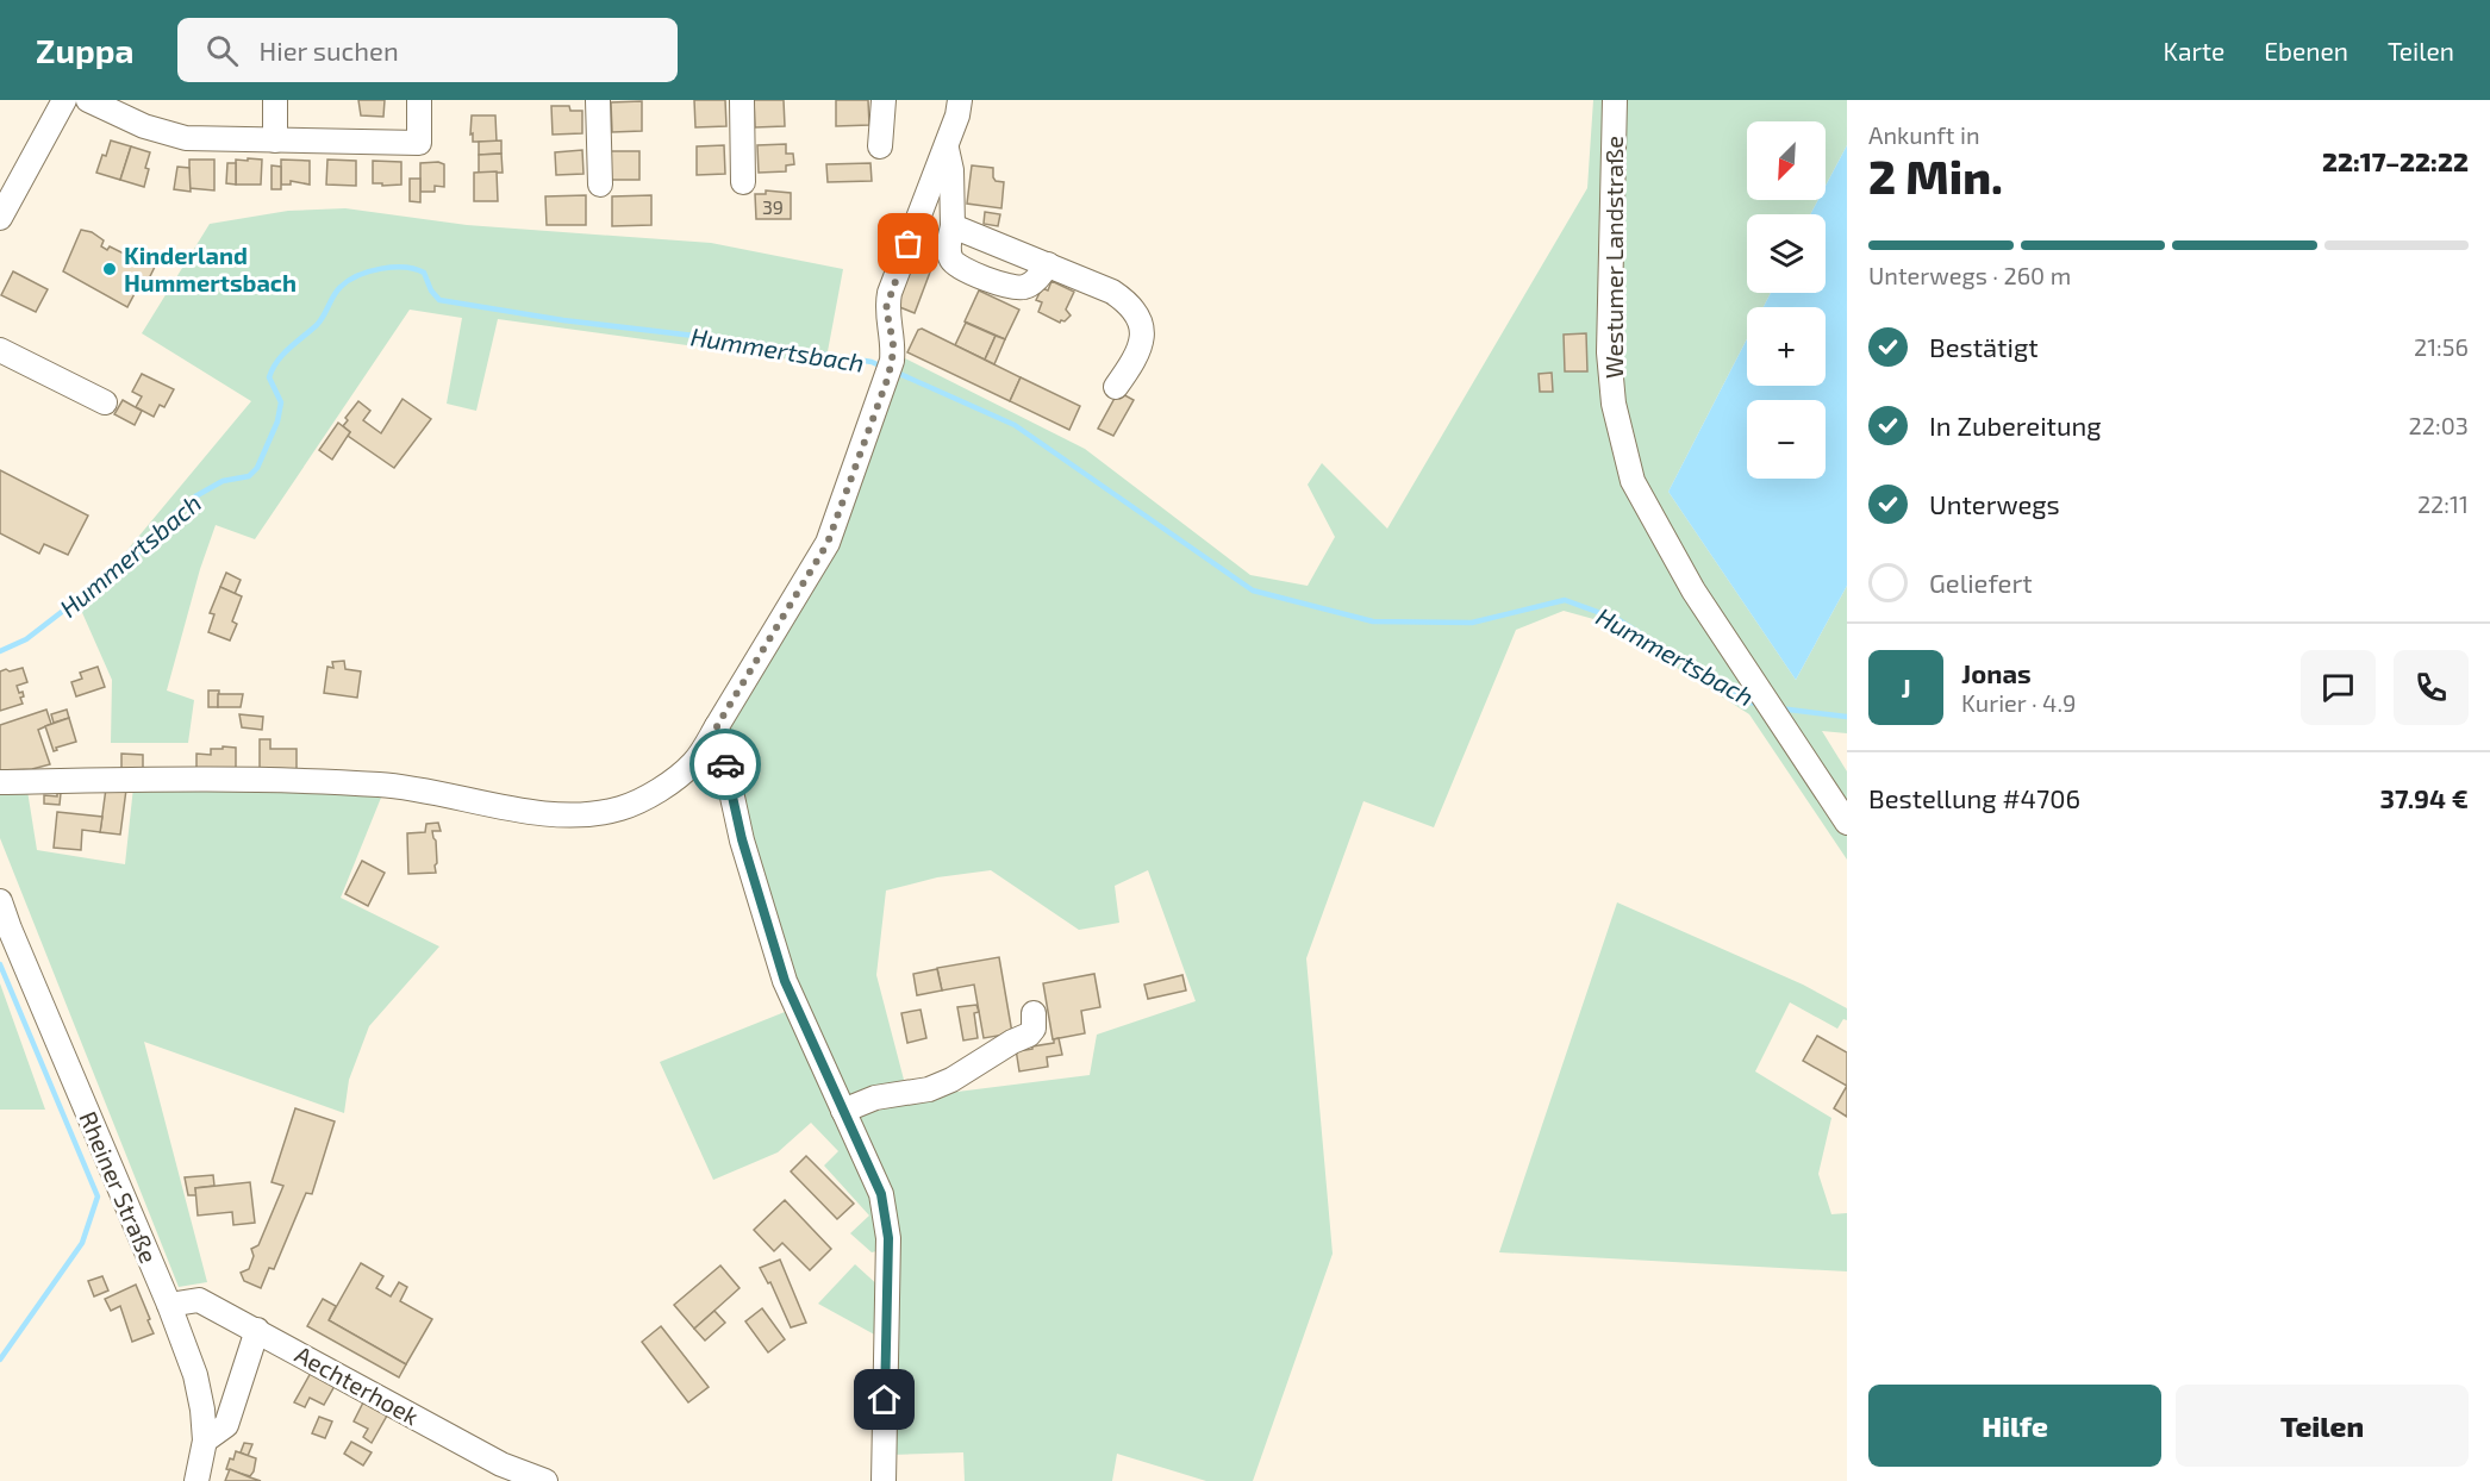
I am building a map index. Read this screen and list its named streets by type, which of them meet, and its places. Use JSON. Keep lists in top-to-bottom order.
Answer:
{
  "streets": {
    "street": ["Westumer Landstraße", "Rheiner Straße", "Aechterhoek"]
  },
  "crossings": [
    ["Rheiner Straße", "Aechterhoek"]
  ],
  "water": ["Hummertsbach"],
  "places": ["Kinderland Hummertsbach"],
  "house_numbers": ["39"],
  "north": "bottom left",
  "page": {
    "header": "Zuppa",
    "search": "Hier suchen",
    "nav": ["Karte", "Ebenen", "Teilen"],
    "heading": ["2 Min.", "Ankunft in", "22:17–22:22"],
    "panel": [
      "Jonas",
      "Kurier · 4.9",
      "Bestellung #4706",
      "37.94 €"
    ],
    "map_buttons": ["+", "−"],
    "bar": "Unterwegs · 260 m",
    "list": [
      ["Bestätigt", "21:56"],
      ["In Zubereitung", "22:03"],
      ["Unterwegs", "22:11"],
      "Geliefert"
    ],
    "round": "J",
    "buttons": ["Hilfe", "Teilen"]
  }
}
